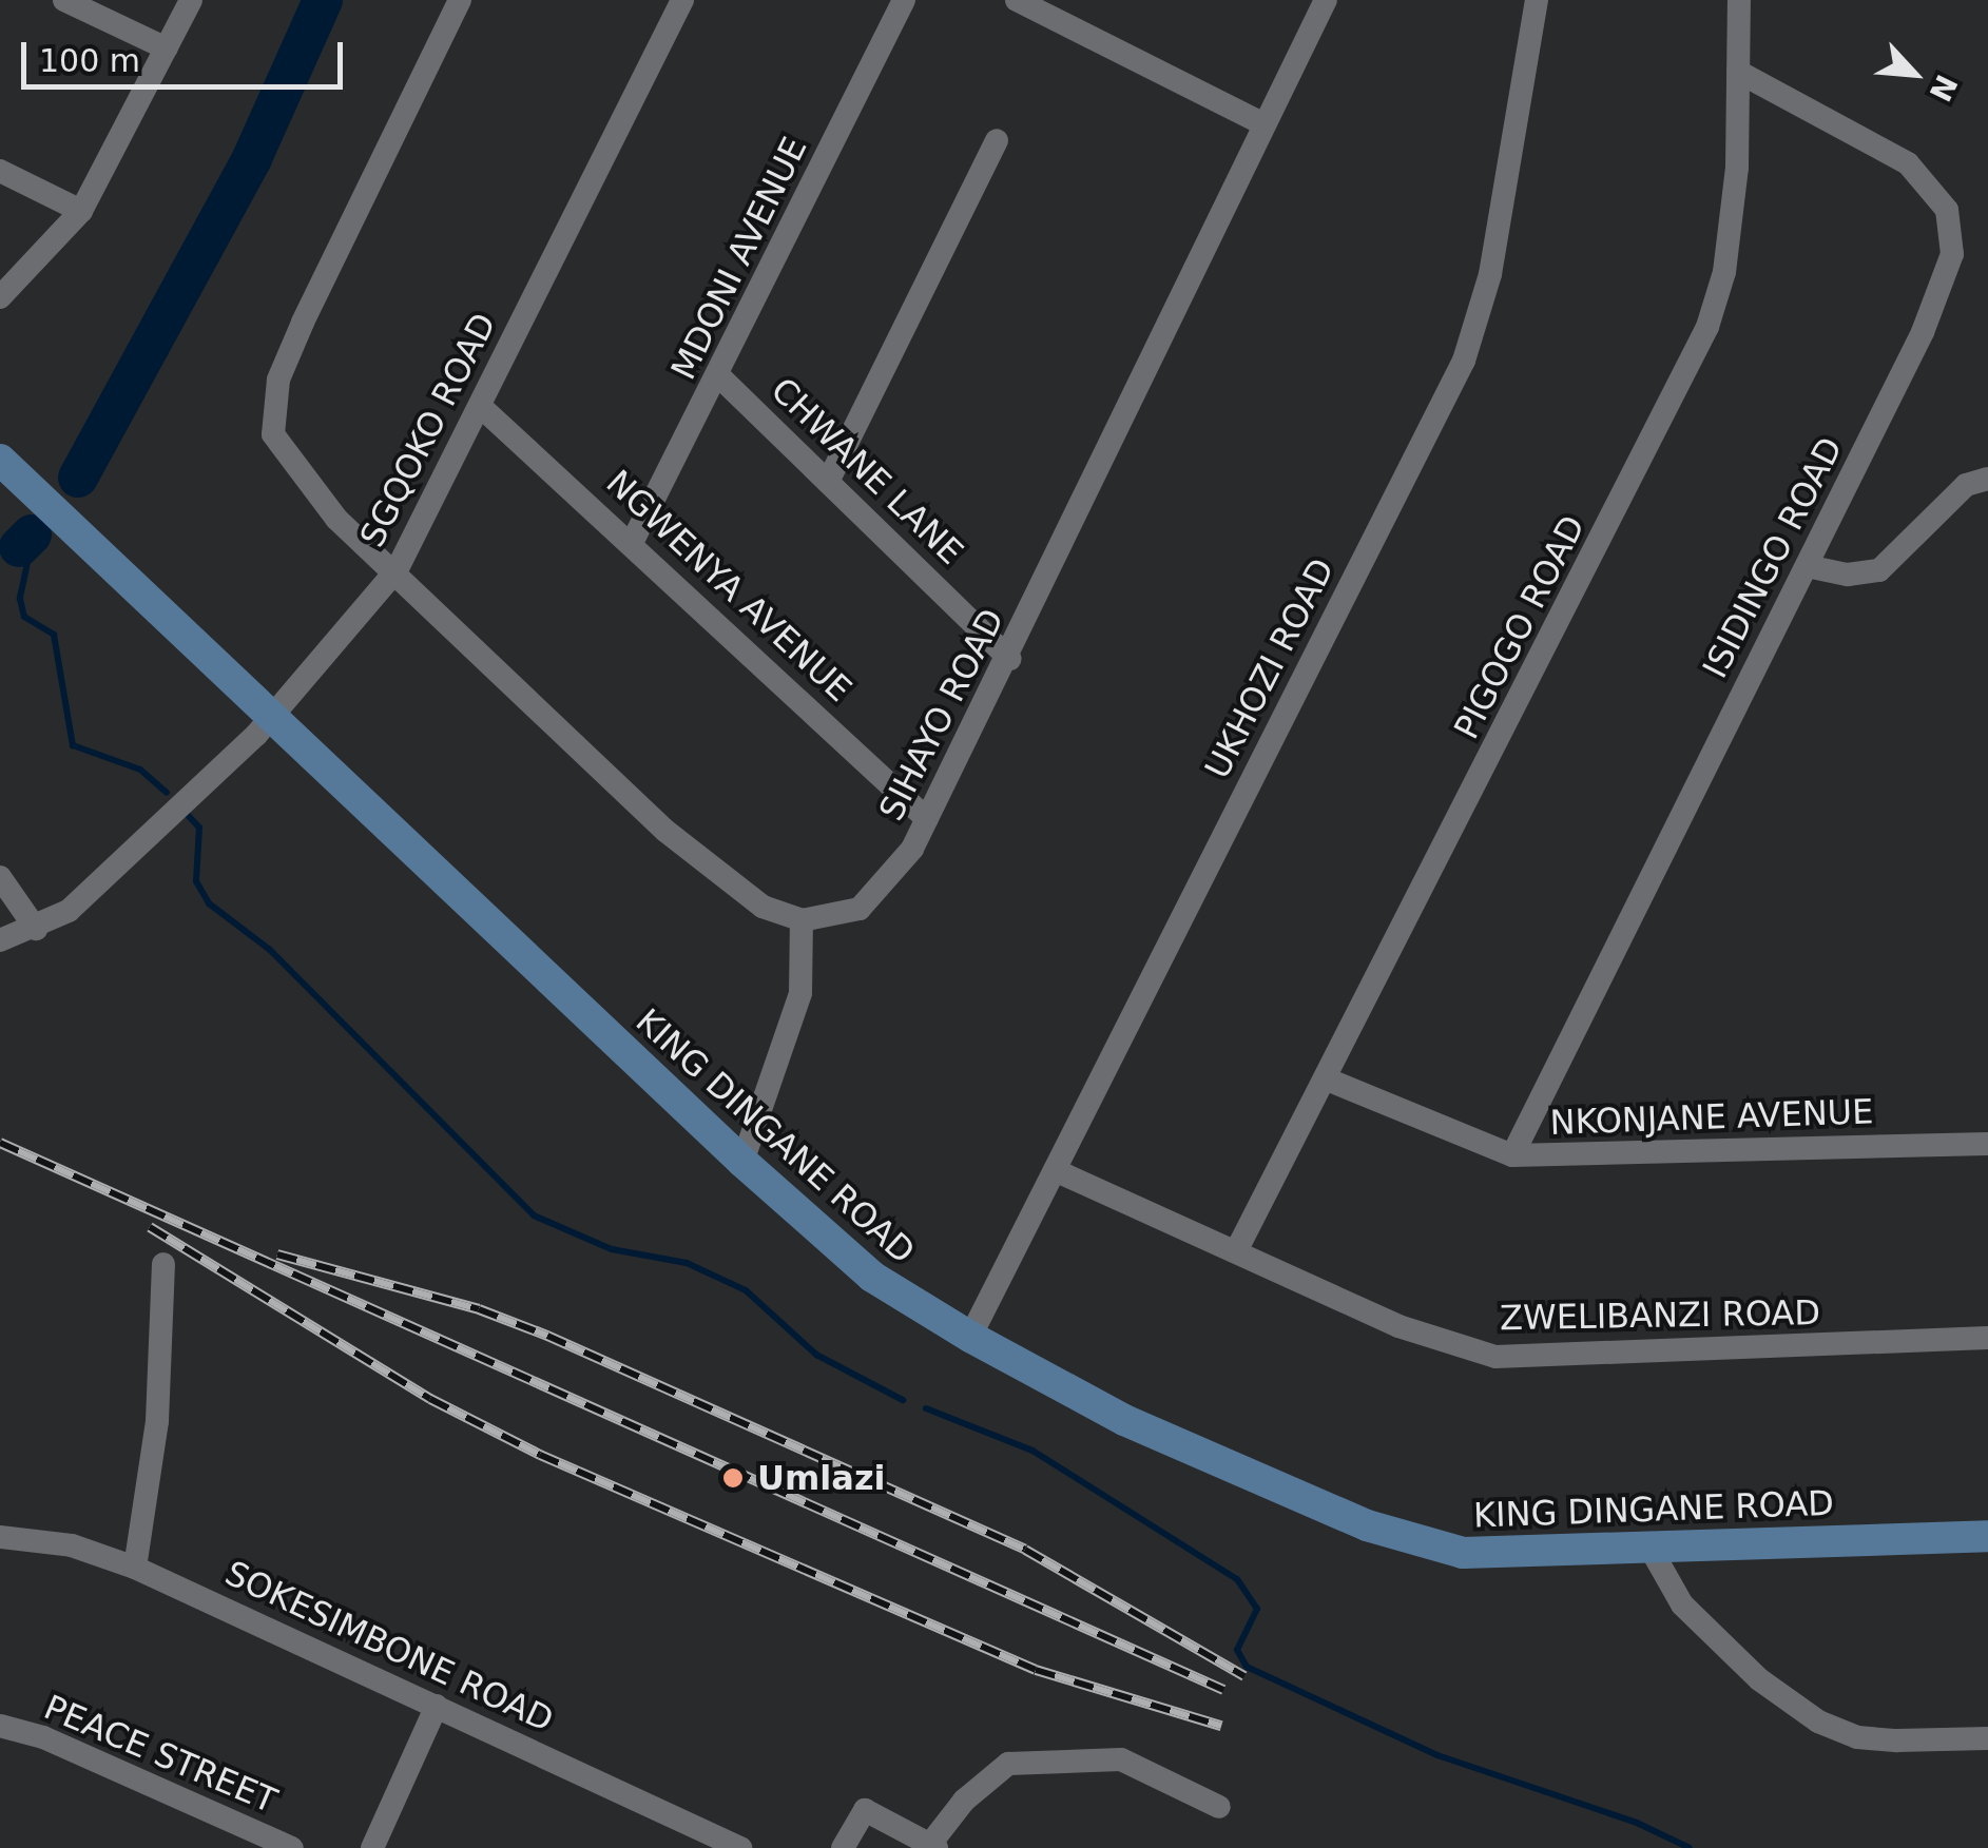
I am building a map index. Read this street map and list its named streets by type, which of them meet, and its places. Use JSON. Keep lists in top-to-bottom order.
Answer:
{
  "streets": {
    "street": [
      "MDONI AVENUE",
      "SGQOKO ROAD",
      "CHWANE LANE",
      "ISIDINGO ROAD",
      "NGWENYA AVENUE",
      "PIGOGO ROAD",
      "UKHOZI ROAD",
      "SIHAYO ROAD",
      "NKONJANE AVENUE",
      "KING DINGANE ROAD",
      "ZWELIBANZI ROAD",
      "SOKESIMBONE ROAD",
      "PEACE STREET"
    ]
  },
  "crossings": [
    ["MDONI AVENUE", "CHWANE LANE"],
    ["MDONI AVENUE", "NGWENYA AVENUE"],
    ["SGQOKO ROAD", "NGWENYA AVENUE"],
    ["SGQOKO ROAD", "KING DINGANE ROAD"],
    ["CHWANE LANE", "SIHAYO ROAD"],
    ["ISIDINGO ROAD", "PIGOGO ROAD"],
    ["ISIDINGO ROAD", "NKONJANE AVENUE"],
    ["NGWENYA AVENUE", "SIHAYO ROAD"],
    ["PIGOGO ROAD", "NKONJANE AVENUE"],
    ["PIGOGO ROAD", "ZWELIBANZI ROAD"],
    ["UKHOZI ROAD", "KING DINGANE ROAD"],
    ["UKHOZI ROAD", "ZWELIBANZI ROAD"]
  ],
  "places": ["Umlazi"],
  "scale_bar": "100 m",
  "north": "bottom right"
}
